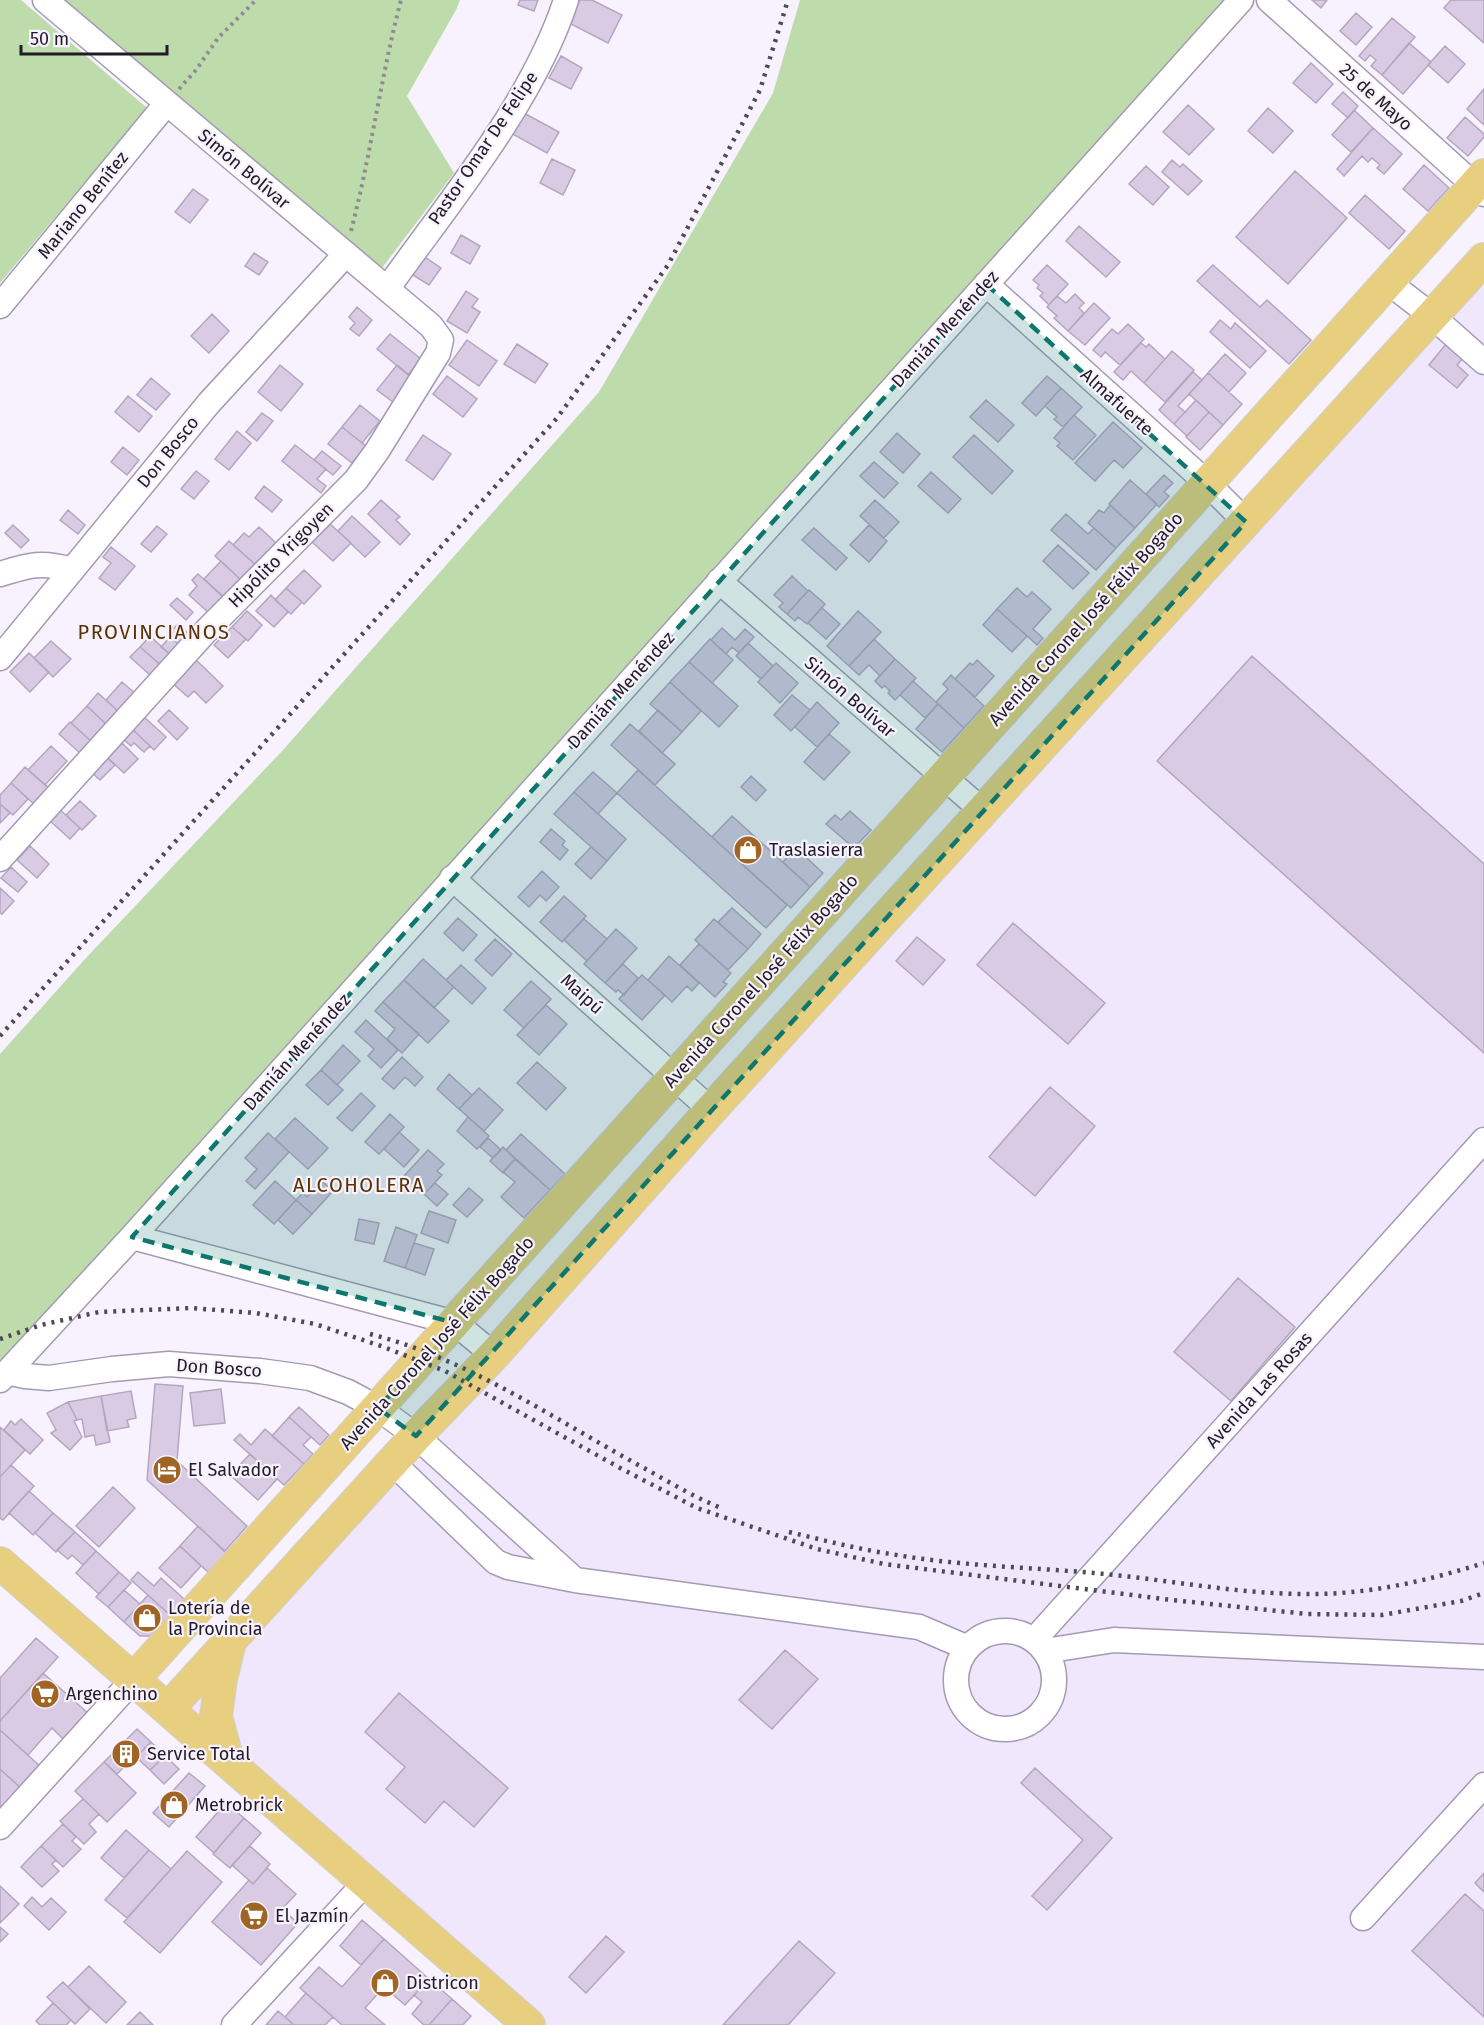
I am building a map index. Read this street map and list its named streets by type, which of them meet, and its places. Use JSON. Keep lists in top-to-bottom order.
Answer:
{
  "streets": {
    "main road": ["Avenida Coronel José Félix Bogado"],
    "street": [
      "25 de Mayo",
      "Pastor Omar De Felipe",
      "Simón Bolívar",
      "Mariano Benítez",
      "Damián Menéndez",
      "Almafuerte",
      "Don Bosco",
      "Hipólito Yrigoyen",
      "Maipú",
      "Avenida Las Rosas"
    ]
  },
  "crossings": [
    ["25 de Mayo", "Avenida Coronel José Félix Bogado"],
    ["Pastor Omar De Felipe", "Simón Bolívar"],
    ["Simón Bolívar", "Mariano Benítez"],
    ["Simón Bolívar", "Damián Menéndez"],
    ["Simón Bolívar", "Don Bosco"],
    ["Simón Bolívar", "Hipólito Yrigoyen"],
    ["Simón Bolívar", "Avenida Coronel José Félix Bogado"],
    ["Damián Menéndez", "Almafuerte"],
    ["Damián Menéndez", "Don Bosco"],
    ["Damián Menéndez", "Maipú"],
    ["Almafuerte", "Avenida Coronel José Félix Bogado"],
    ["Don Bosco", "Avenida Coronel José Félix Bogado"],
    ["Avenida Coronel José Félix Bogado", "Maipú"]
  ],
  "districts": ["PROVINCIANOS", "ALCOHOLERA"],
  "places": {
    "shop": [
      "Traslasierra",
      "Lotería de la Provincia",
      "Metrobrick",
      "Districon"
    ],
    "hotel": ["El Salvador"],
    "supermarket": ["Argenchino", "El Jazmín"],
    "building": ["Service Total"]
  },
  "scale_bar": "50 m"
}
